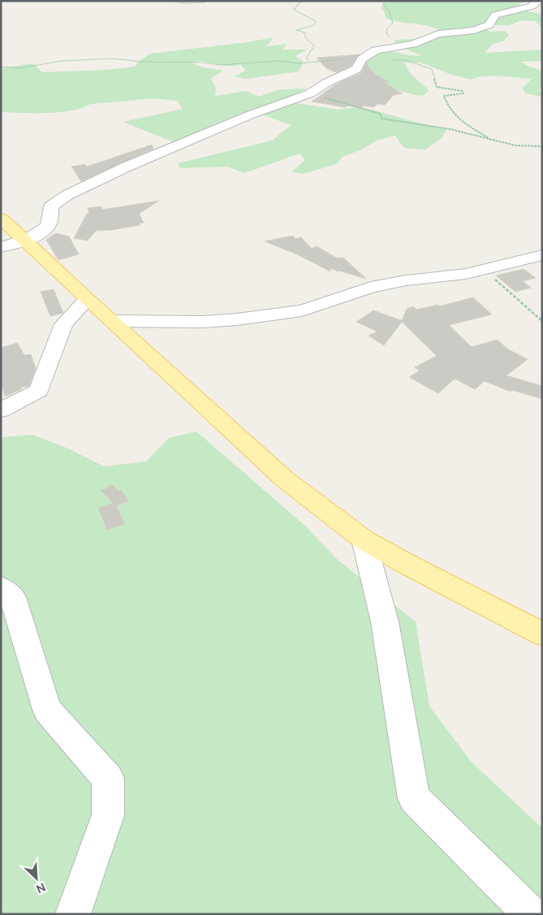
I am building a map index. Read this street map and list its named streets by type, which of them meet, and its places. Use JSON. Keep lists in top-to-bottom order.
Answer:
{
  "north": "bottom right"
}
